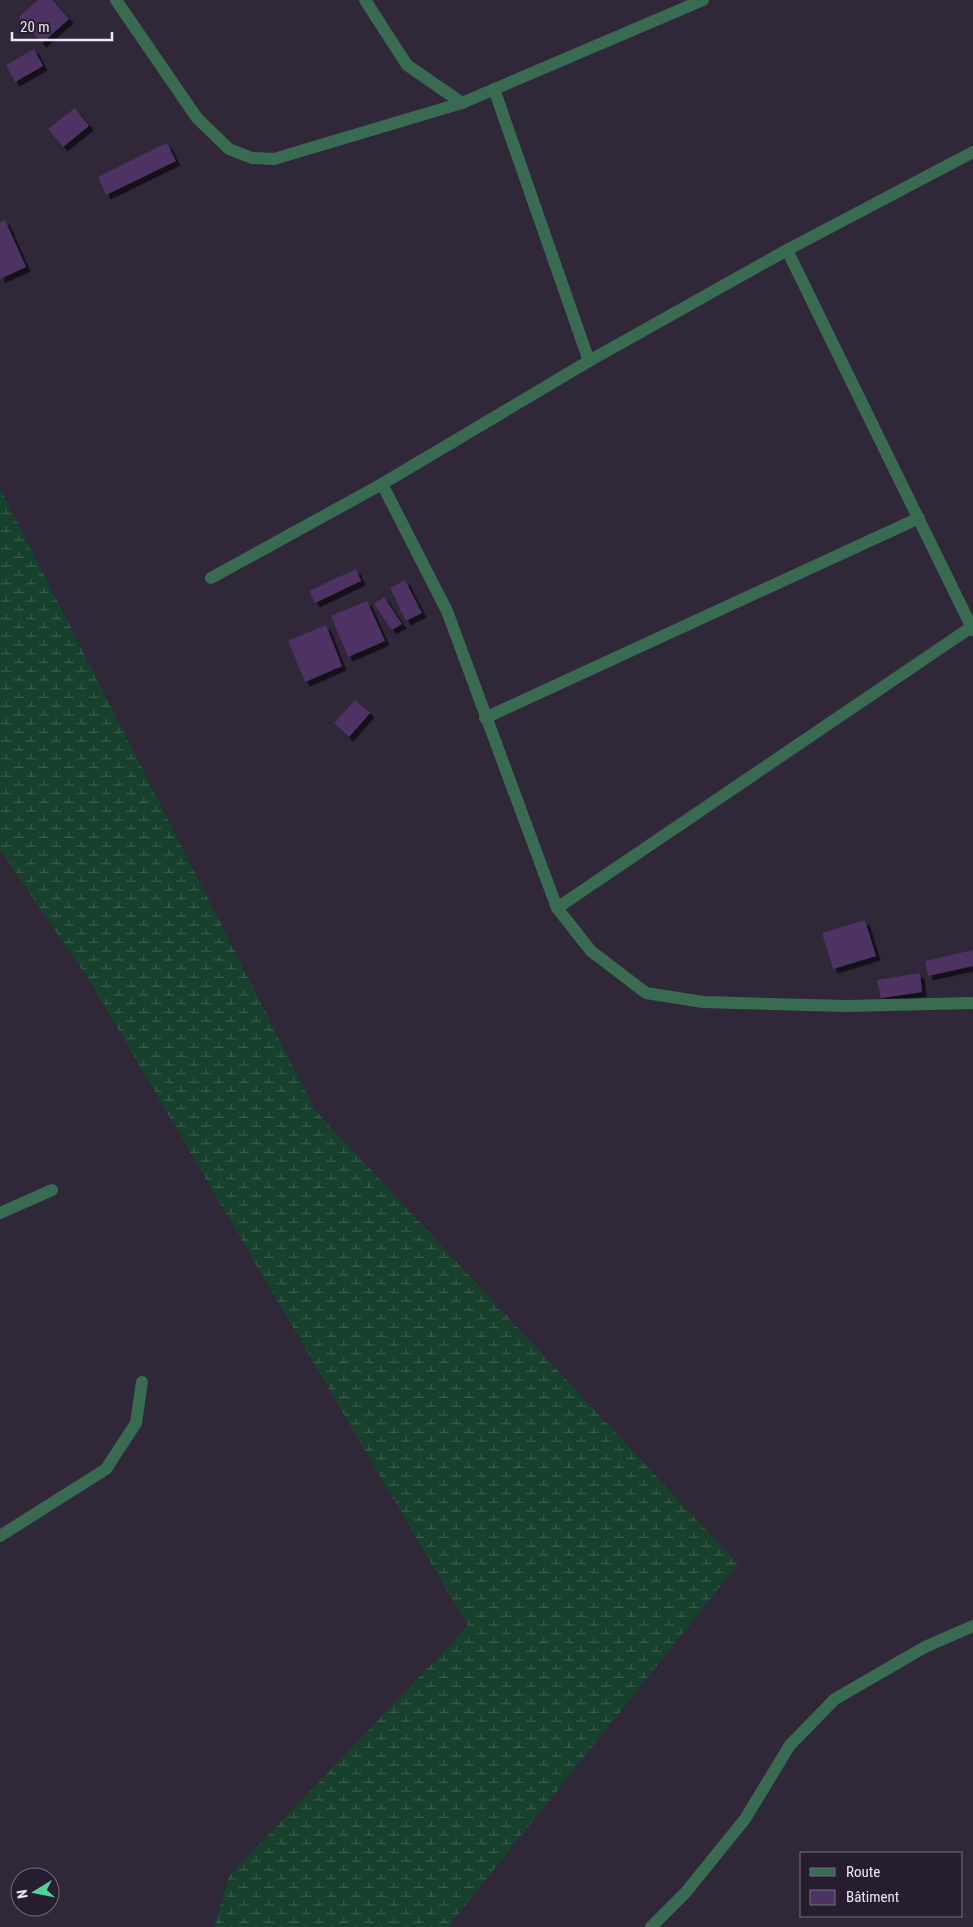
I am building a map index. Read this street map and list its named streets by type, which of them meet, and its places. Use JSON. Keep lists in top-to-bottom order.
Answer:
{
  "legend": ["Route", "Bâtiment"],
  "scale_bar": "20 m",
  "north": "left"
}
